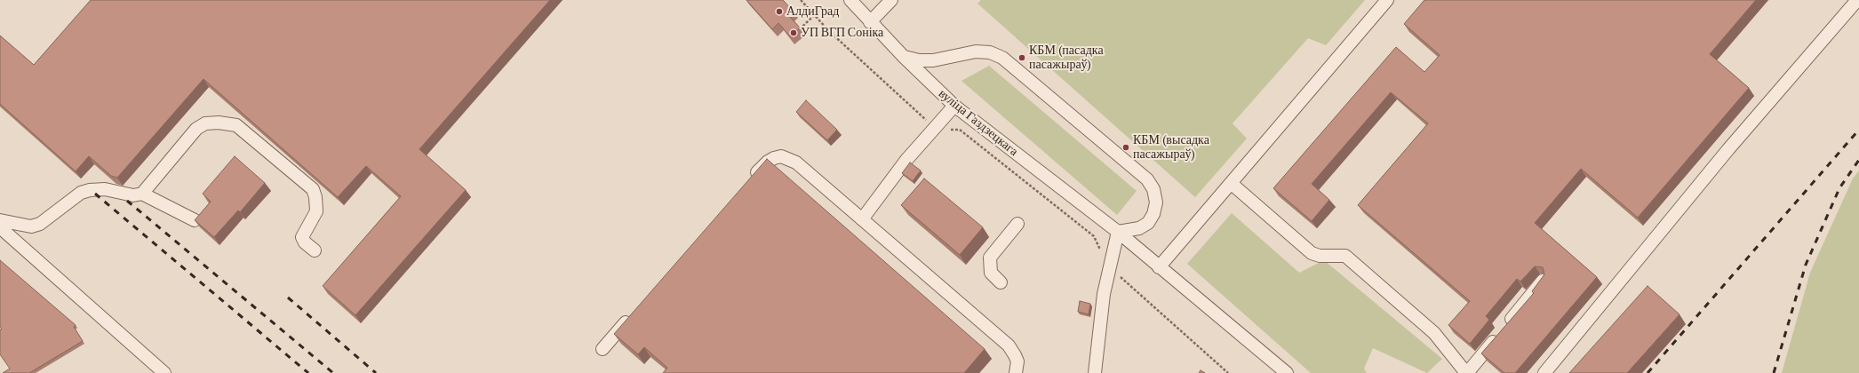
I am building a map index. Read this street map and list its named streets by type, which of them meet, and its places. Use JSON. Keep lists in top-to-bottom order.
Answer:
{
  "streets": {
    "street": ["вуліца Газдзецкага"]
  },
  "places": [
    "АлдиГрад",
    "УП ВГП Соніка",
    "КБМ (пасадка пасажыраў)",
    "КБМ (высадка пасажыраў)"
  ]
}
